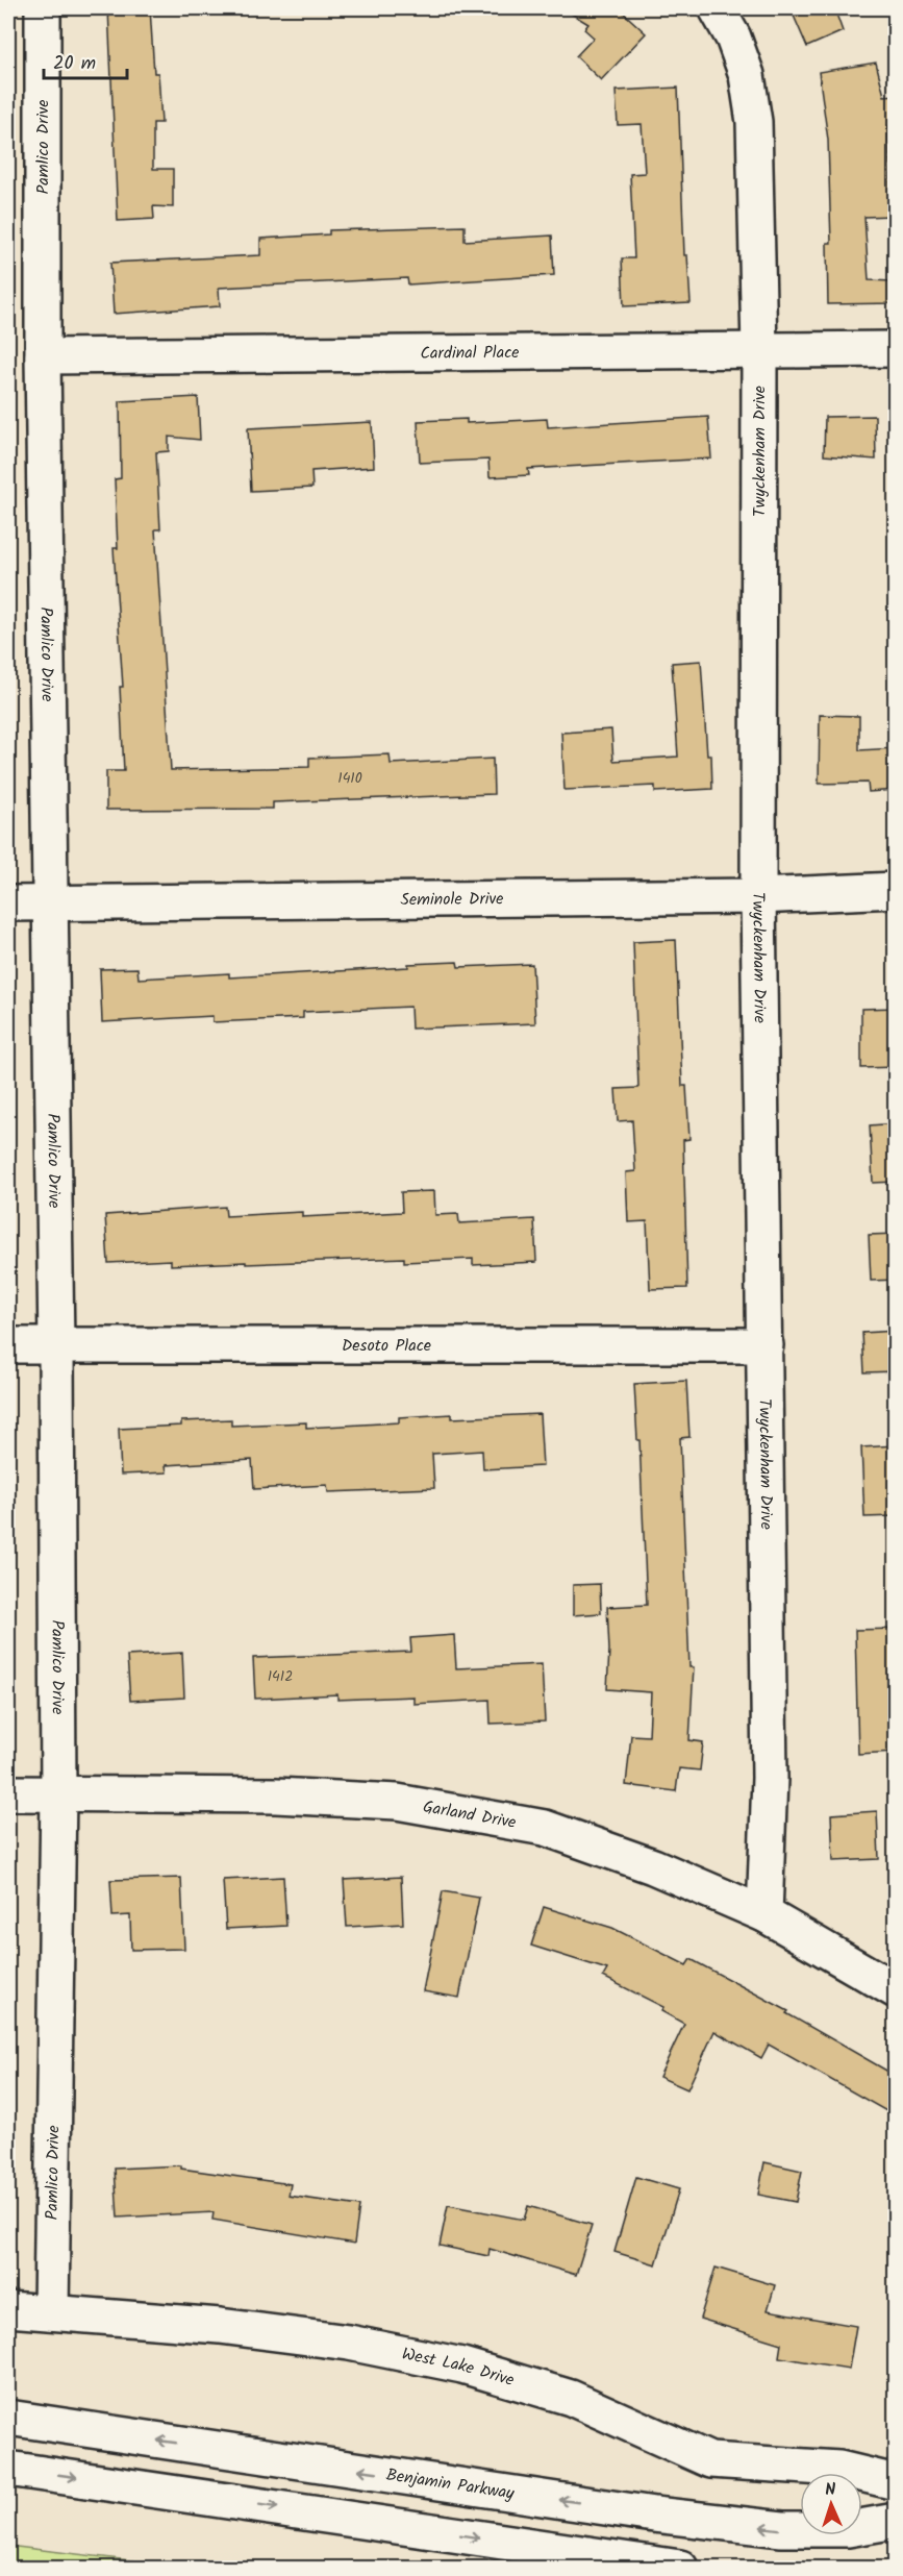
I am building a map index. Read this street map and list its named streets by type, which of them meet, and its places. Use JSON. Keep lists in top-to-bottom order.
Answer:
{
  "streets": {
    "street": [
      "Pamlico Drive",
      "Cardinal Place",
      "Twyckenham Drive",
      "Seminole Drive",
      "Desoto Place",
      "Garland Drive",
      "West Lake Drive",
      "Benjamin Parkway"
    ]
  },
  "crossings": [
    ["Pamlico Drive", "Cardinal Place"],
    ["Pamlico Drive", "Seminole Drive"],
    ["Pamlico Drive", "Desoto Place"],
    ["Pamlico Drive", "Garland Drive"],
    ["Pamlico Drive", "West Lake Drive"],
    ["Cardinal Place", "Twyckenham Drive"],
    ["Twyckenham Drive", "Seminole Drive"],
    ["Twyckenham Drive", "Desoto Place"],
    ["Twyckenham Drive", "Garland Drive"]
  ],
  "house_numbers": ["1410", "1412"],
  "scale_bar": "20 m",
  "north": "top"
}
